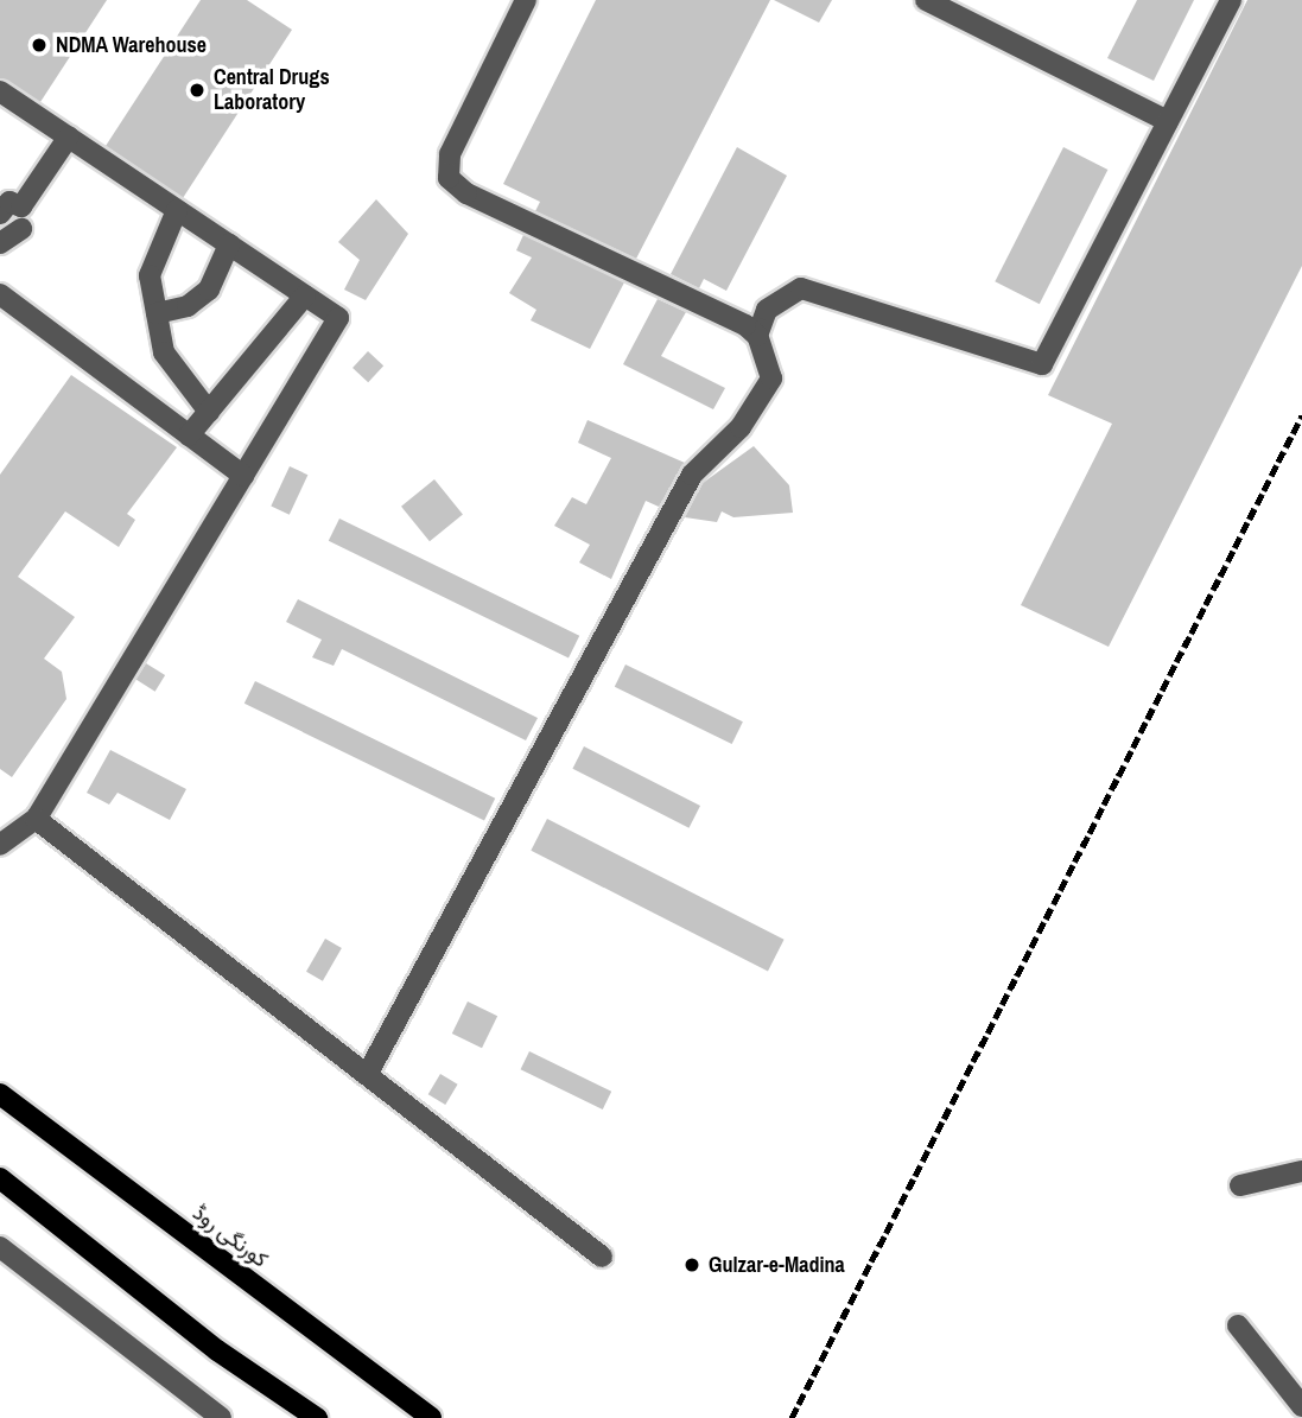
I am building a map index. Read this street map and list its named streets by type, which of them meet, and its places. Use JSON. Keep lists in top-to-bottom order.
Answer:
{
  "streets": {
    "main road": ["کورنگی روڈ"]
  },
  "places": ["NDMA Warehouse", "Central Drugs Laboratory", "Gulzar-e-Madina"]
}
